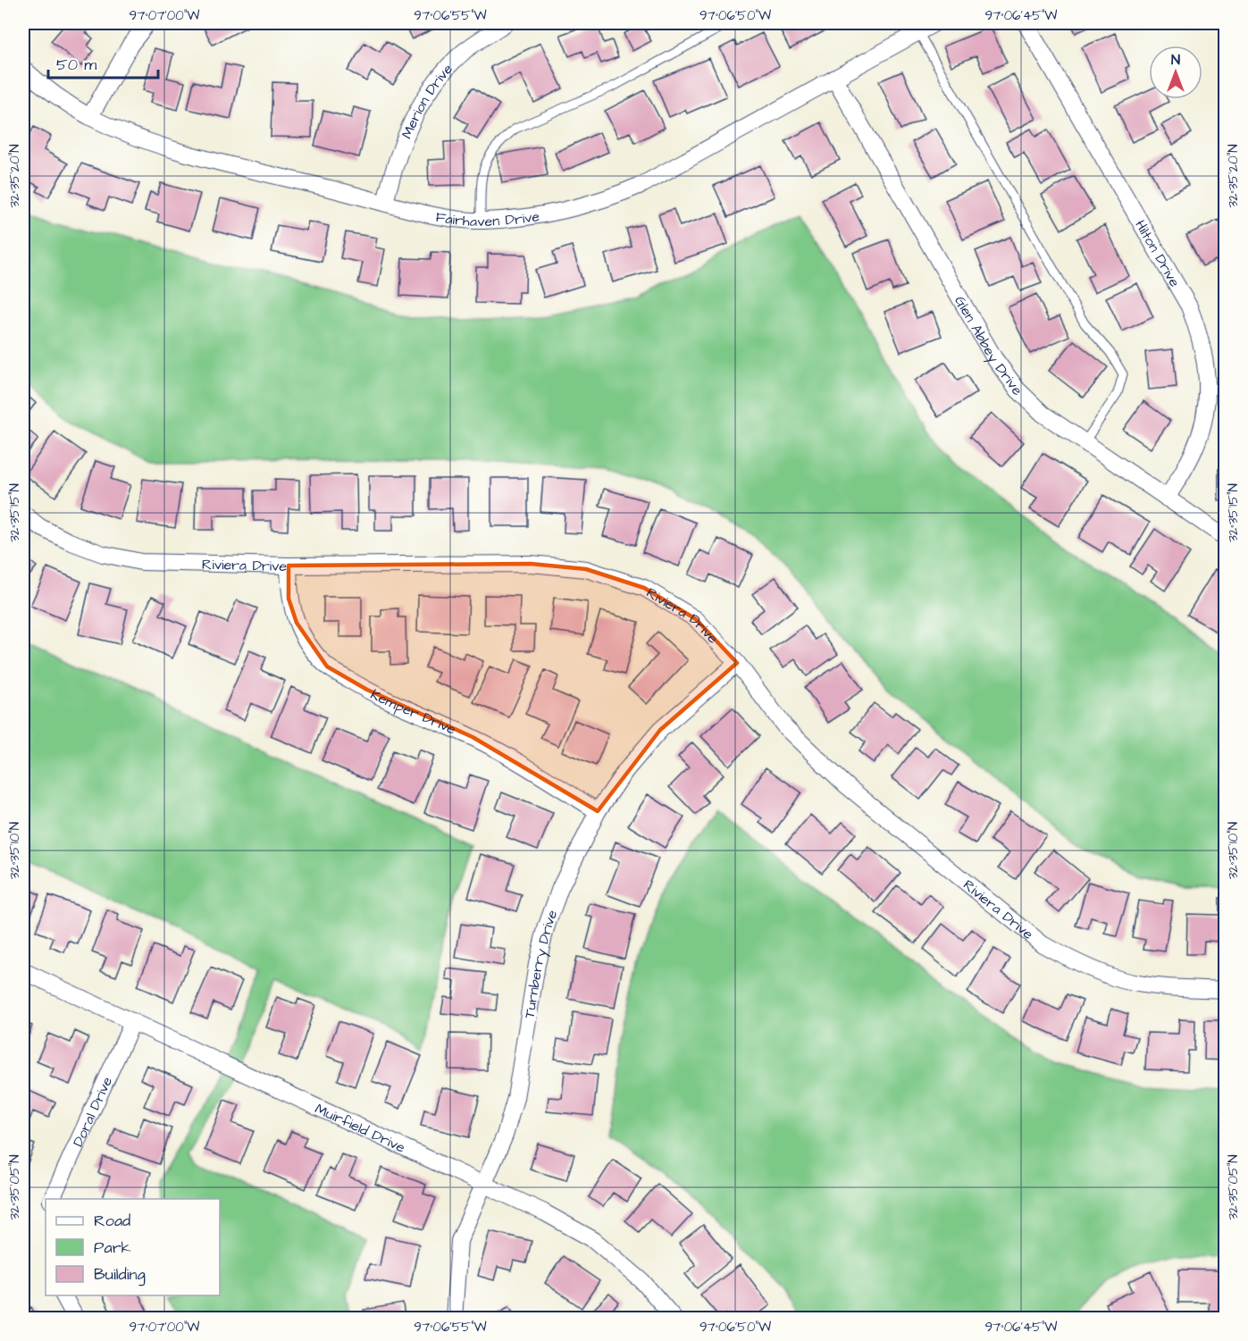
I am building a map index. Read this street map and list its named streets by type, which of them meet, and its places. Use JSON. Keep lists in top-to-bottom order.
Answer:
{
  "streets": {
    "street": [
      "Merion Drive",
      "Fairhaven Drive",
      "Hilton Drive",
      "Glen Abbey Drive",
      "Riviera Drive",
      "Kemper Drive",
      "Turnberry Drive",
      "Doral Drive",
      "Muirfield Drive"
    ]
  },
  "crossings": [
    ["Merion Drive", "Fairhaven Drive"],
    ["Fairhaven Drive", "Glen Abbey Drive"],
    ["Hilton Drive", "Glen Abbey Drive"],
    ["Riviera Drive", "Kemper Drive"],
    ["Riviera Drive", "Turnberry Drive"],
    ["Kemper Drive", "Turnberry Drive"],
    ["Turnberry Drive", "Muirfield Drive"],
    ["Doral Drive", "Muirfield Drive"]
  ],
  "legend": ["Road", "Park", "Building"],
  "scale_bar": "50 m",
  "north": "top",
  "coordinates": [
    "97°07'00\"W",
    "97°06'55\"W",
    "97°06'50\"W",
    "97°06'45\"W",
    "32°35'20\"N",
    "32°35'15\"N",
    "32°35'10\"N",
    "32°35'05\"N"
  ]
}
